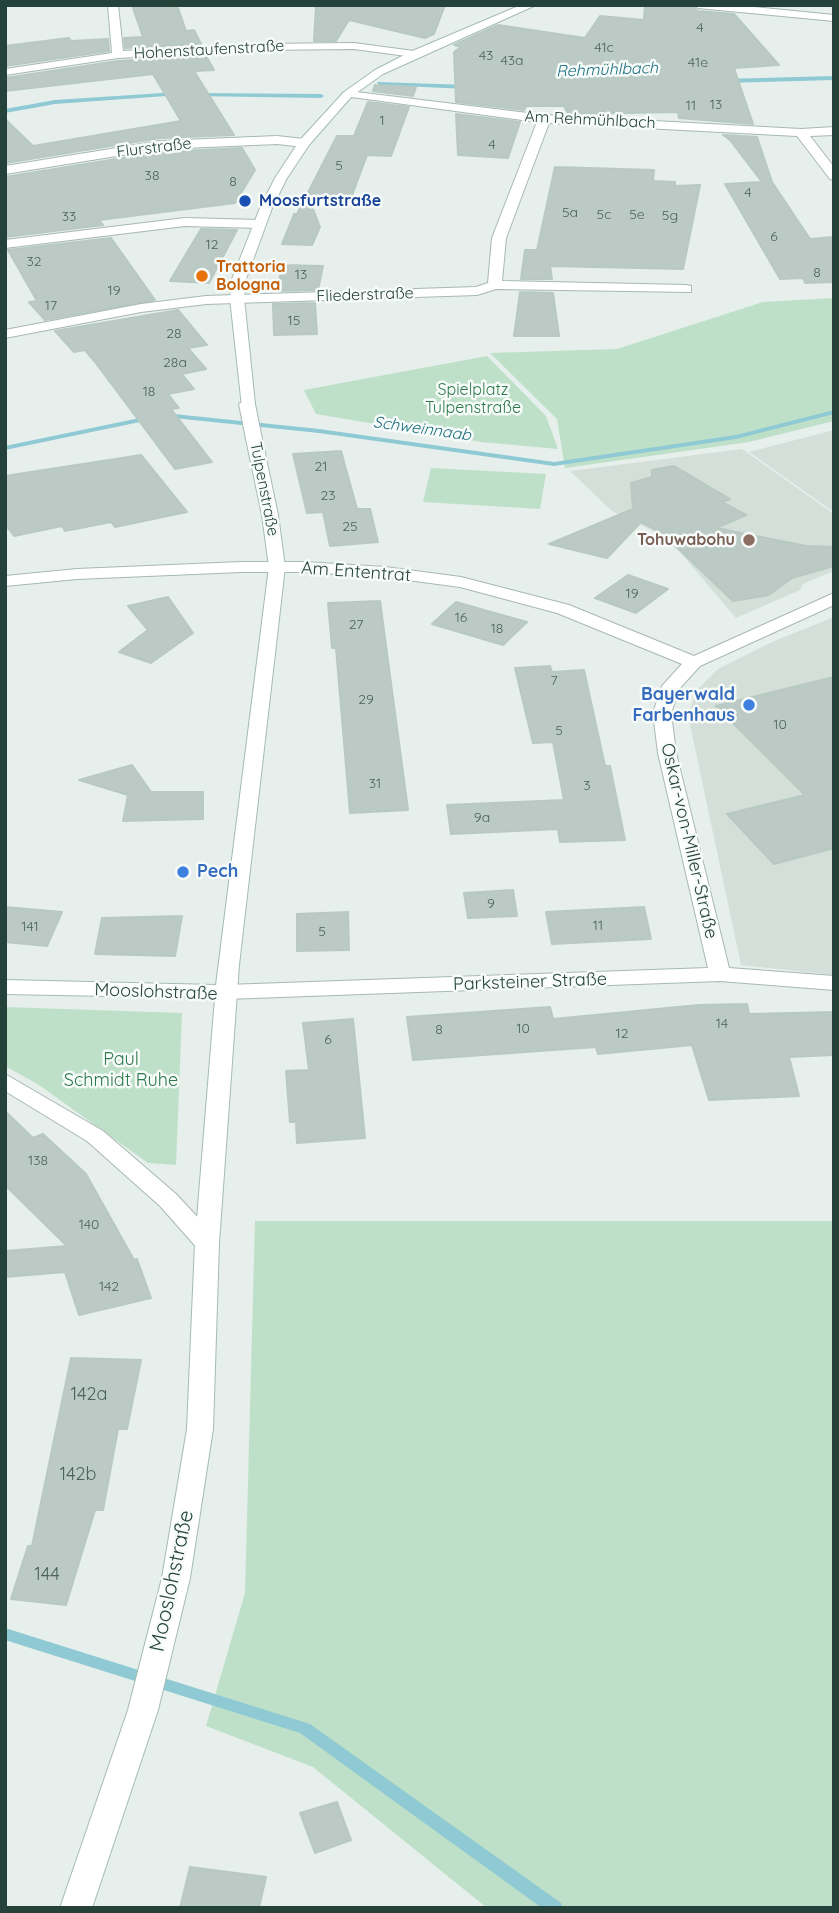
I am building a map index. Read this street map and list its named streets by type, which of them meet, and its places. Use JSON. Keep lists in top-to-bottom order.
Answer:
{
  "streets": {
    "street": [
      "Hohenstaufenstraße",
      "Am Rehmühlbach",
      "Flurstraße",
      "Fliederstraße",
      "Tulpenstraße",
      "Am Ententrat",
      "Oskar-von-Miller-Straße",
      "Parksteiner Straße",
      "Mooslohstraße"
    ]
  },
  "crossings": [
    ["Hohenstaufenstraße", "Tulpenstraße"],
    ["Am Rehmühlbach", "Tulpenstraße"],
    ["Flurstraße", "Tulpenstraße"],
    ["Fliederstraße", "Tulpenstraße"],
    ["Tulpenstraße", "Am Ententrat"],
    ["Tulpenstraße", "Parksteiner Straße"],
    ["Tulpenstraße", "Mooslohstraße"],
    ["Am Ententrat", "Oskar-von-Miller-Straße"],
    ["Oskar-von-Miller-Straße", "Parksteiner Straße"],
    ["Parksteiner Straße", "Mooslohstraße"]
  ],
  "water": ["Rehmühlbach", "Schweinnaab"],
  "parks": ["Spielplatz Tulpenstraße", "Paul Schmidt Ruhe"],
  "places": [
    "Moosfurtstraße",
    "Trattoria Bologna",
    "Tohuwabohu",
    "Bayerwald Farbenhaus",
    "Pech"
  ],
  "house_numbers": [
    "4",
    "41c",
    "43",
    "43a",
    "41e",
    "13",
    "11",
    "1",
    "4",
    "5",
    "38",
    "8",
    "4",
    "5a",
    "5c",
    "5e",
    "5g",
    "33",
    "6",
    "12",
    "32",
    "8",
    "13",
    "19",
    "17",
    "15",
    "28",
    "28a",
    "18",
    "21",
    "23",
    "25",
    "19",
    "16",
    "27",
    "18",
    "7",
    "29",
    "10",
    "5",
    "31",
    "3",
    "9a",
    "9",
    "11",
    "141",
    "5",
    "14",
    "10",
    "8",
    "12",
    "6",
    "138",
    "140",
    "142",
    "142a",
    "142b",
    "144"
  ]
}
